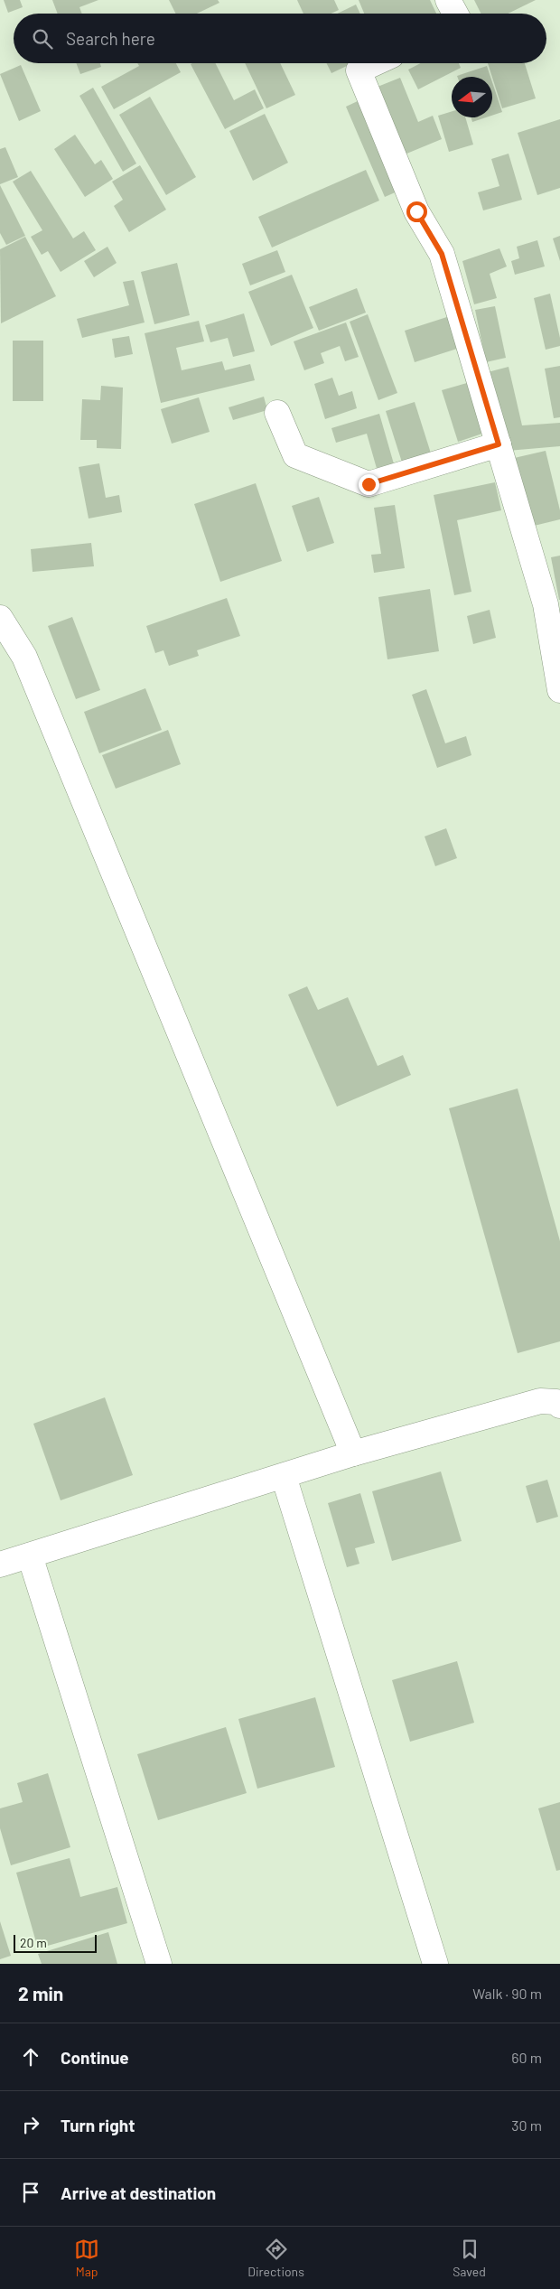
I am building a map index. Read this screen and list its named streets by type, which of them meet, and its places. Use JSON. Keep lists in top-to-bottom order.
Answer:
{
  "scale_bar": "20 m",
  "north": "left",
  "page": {
    "search": "Search here",
    "scale": "20 m",
    "heading": ["2 min", "Walk · 90 m"],
    "list": [
      ["Continue", "60 m"],
      ["Turn right", "30 m"],
      "Arrive at destination"
    ],
    "nav": ["Map", "Directions", "Saved"]
  }
}
